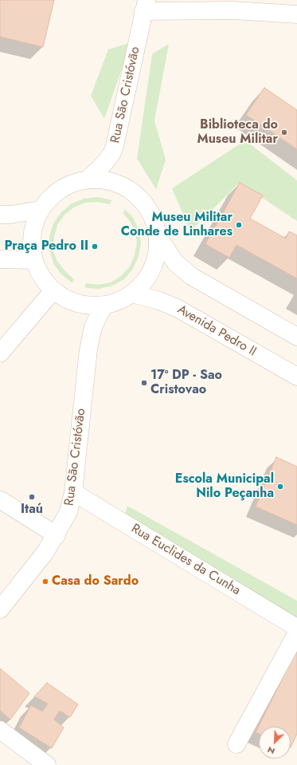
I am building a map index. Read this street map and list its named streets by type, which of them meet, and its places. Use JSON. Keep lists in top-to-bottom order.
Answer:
{
  "streets": {
    "street": ["Rua São Cristóvão", "Avenida Pedro II", "Rua Euclides da Cunha"]
  },
  "crossings": [
    ["Rua São Cristóvão", "Rua Euclides da Cunha"]
  ],
  "places": [
    "Biblioteca do Museu Militar",
    "Museu Militar Conde de Linhares",
    "Praça Pedro II",
    "17º DP - Sao Cristovao",
    "Escola Municipal Nilo Peçanha",
    "Itaú",
    "Casa do Sardo"
  ],
  "north": "bottom left"
}
